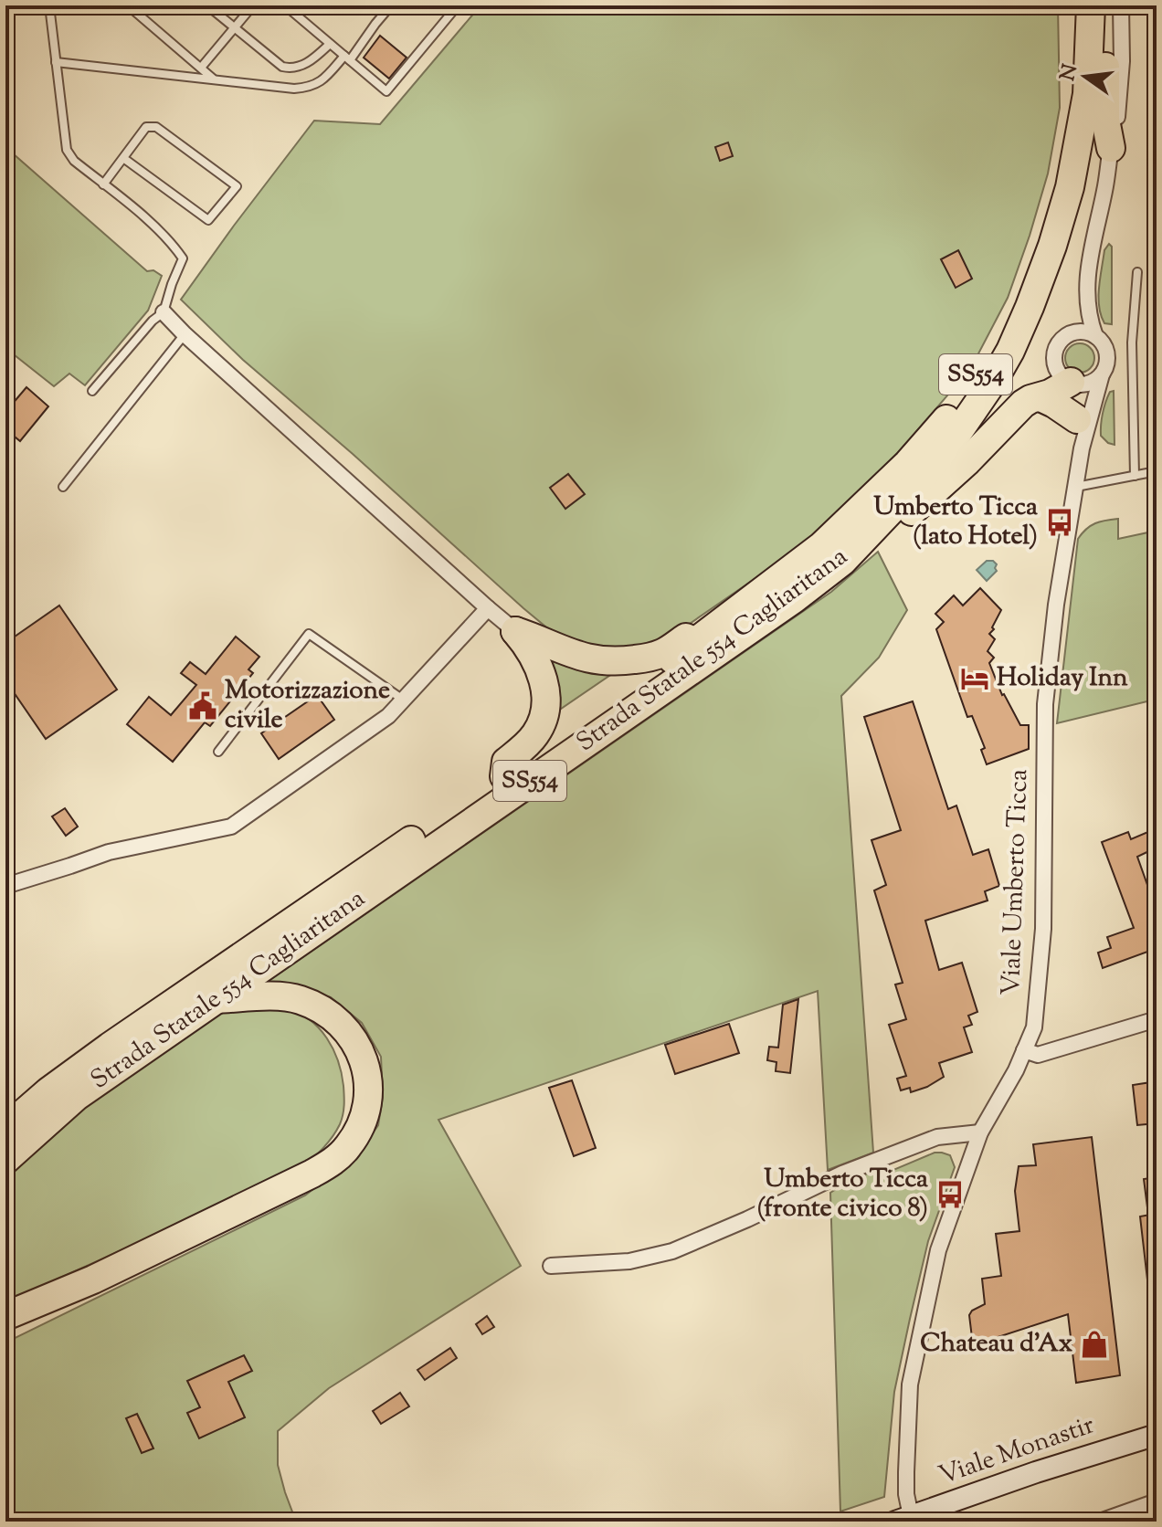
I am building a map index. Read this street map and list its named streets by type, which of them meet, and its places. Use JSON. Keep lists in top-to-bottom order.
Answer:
{
  "streets": {
    "highway": ["SS554", "Strada Statale 554 Cagliaritana"],
    "main road": ["Viale Monastir"],
    "street": ["Viale Umberto Ticca"]
  },
  "crossings": [
    ["Viale Umberto Ticca", "Viale Monastir"]
  ],
  "places": {
    "bus stop": ["Umberto Ticca (lato Hotel)", "Umberto Ticca (fronte civico 8)"],
    "hotel": ["Holiday Inn"],
    "public building": ["Motorizzazione civile"],
    "shop": ["Chateau d'Ax"]
  },
  "north": "left"
}
